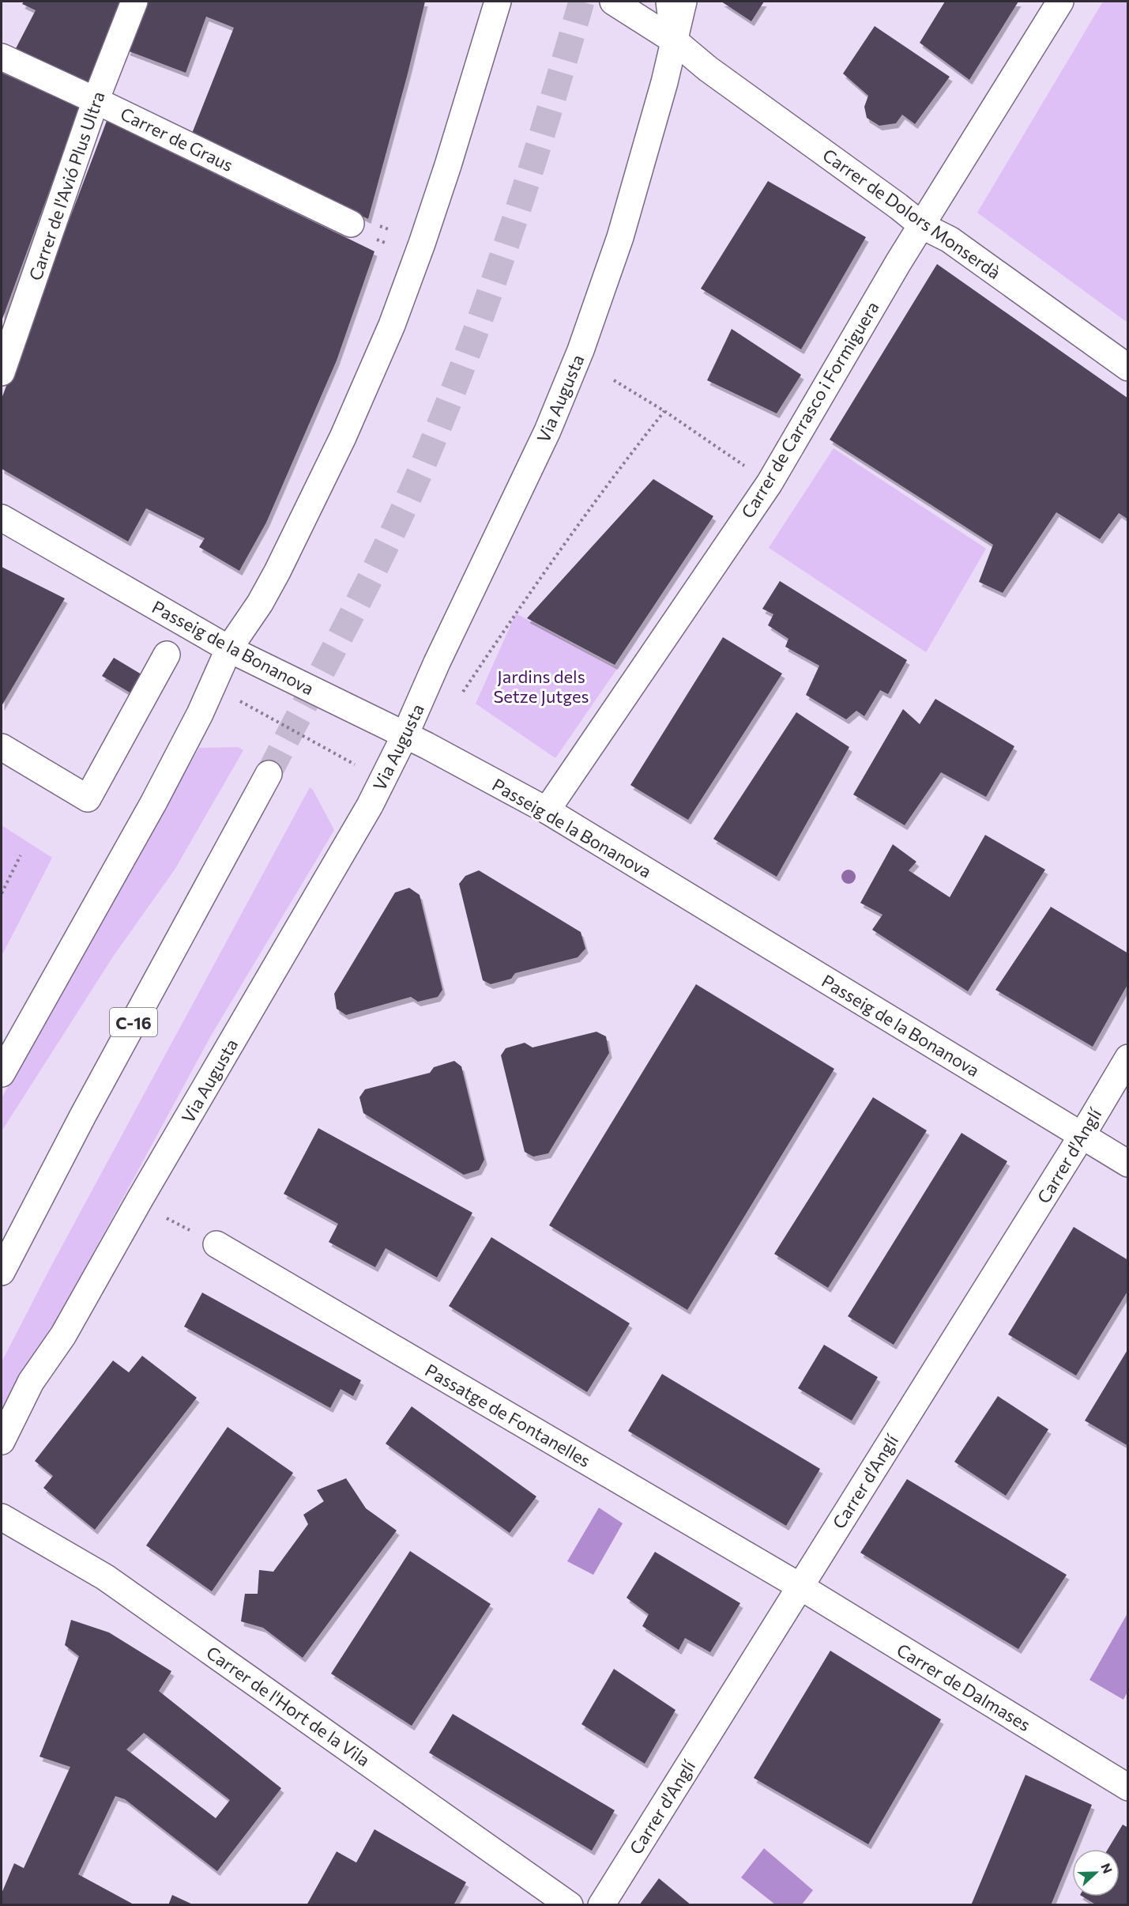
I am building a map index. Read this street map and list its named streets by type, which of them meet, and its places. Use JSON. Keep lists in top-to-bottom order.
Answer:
{
  "streets": {
    "main road": [
      "Carrer de Graus",
      "Carrer de l'Avió Plus Ultra",
      "Carrer de Dolors Monserdà",
      "Via Augusta",
      "Carrer de Carrasco i Formiguera",
      "Passeig de la Bonanova",
      "C-16",
      "Carrer d'Anglí",
      "Passatge de Fontanelles",
      "Carrer de Dalmases",
      "Carrer de l'Hort de la Vila"
    ]
  },
  "crossings": [
    ["Carrer de Graus", "Carrer de l'Avió Plus Ultra"],
    ["Carrer de Dolors Monserdà", "Via Augusta"],
    ["Carrer de Dolors Monserdà", "Carrer de Carrasco i Formiguera"],
    ["Via Augusta", "Passeig de la Bonanova"],
    ["Carrer de Carrasco i Formiguera", "Passeig de la Bonanova"],
    ["Passeig de la Bonanova", "Carrer d'Anglí"],
    ["Carrer d'Anglí", "Passatge de Fontanelles"],
    ["Carrer d'Anglí", "Carrer de Dalmases"],
    ["Passatge de Fontanelles", "Carrer de Dalmases"]
  ],
  "parks": ["Jardins dels Setze Jutges"],
  "north": "right"
}
